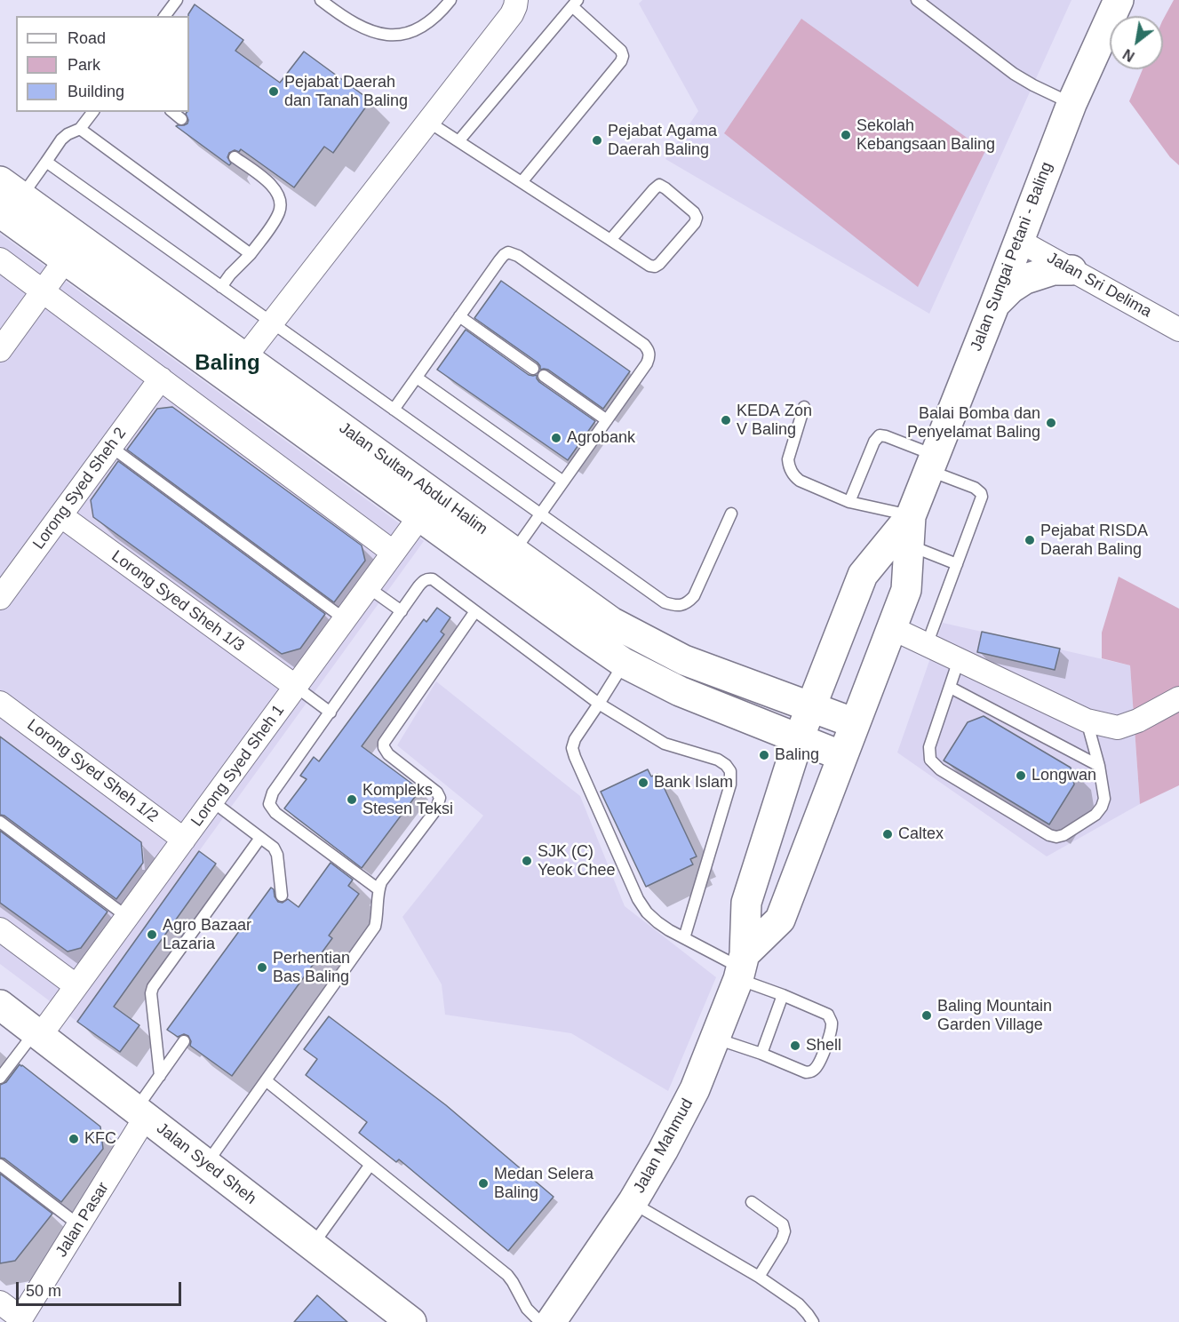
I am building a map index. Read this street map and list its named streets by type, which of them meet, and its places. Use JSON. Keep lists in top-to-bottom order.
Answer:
{
  "streets": {
    "main road": [
      "Jalan Sungai Petani - Baling",
      "Jalan Sultan Abdul Halim",
      "Jalan Mahmud",
      "Jalan Syed Sheh"
    ],
    "street": [
      "Jalan Sri Delima",
      "Lorong Syed Sheh 2",
      "Lorong Syed Sheh 1/3",
      "Lorong Syed Sheh 1",
      "Lorong Syed Sheh 1/2",
      "Jalan Pasar"
    ]
  },
  "crossings": [
    ["Jalan Sungai Petani - Baling", "Jalan Sri Delima"],
    ["Jalan Sungai Petani - Baling", "Jalan Sultan Abdul Halim"],
    ["Jalan Sungai Petani - Baling", "Jalan Mahmud"],
    ["Jalan Sultan Abdul Halim", "Lorong Syed Sheh 1"],
    ["Jalan Sultan Abdul Halim", "Jalan Mahmud"],
    ["Lorong Syed Sheh 2", "Lorong Syed Sheh 1/3"],
    ["Lorong Syed Sheh 1/3", "Lorong Syed Sheh 1"],
    ["Lorong Syed Sheh 1", "Lorong Syed Sheh 1/2"],
    ["Lorong Syed Sheh 1", "Jalan Syed Sheh"],
    ["Jalan Syed Sheh", "Jalan Pasar"]
  ],
  "districts": ["Baling"],
  "places": [
    "Pejabat Daerah dan Tanah Baling",
    "Sekolah Kebangsaan Baling",
    "Pejabat Agama Daerah Baling",
    "KEDA Zon V Baling",
    "Balai Bomba dan Penyelamat Baling",
    "Agrobank",
    "Pejabat RISDA Daerah Baling",
    "Baling",
    "Longwan",
    "Bank Islam",
    "Kompleks Stesen Teksi",
    "Caltex",
    "SJK (C) Yeok Chee",
    "Agro Bazaar Lazaria",
    "Perhentian Bas Baling",
    "Baling Mountain Garden Village",
    "Shell",
    "KFC",
    "Medan Selera Baling"
  ],
  "legend": ["Road", "Park", "Building"],
  "scale_bar": "50 m",
  "north": "bottom left"
}
